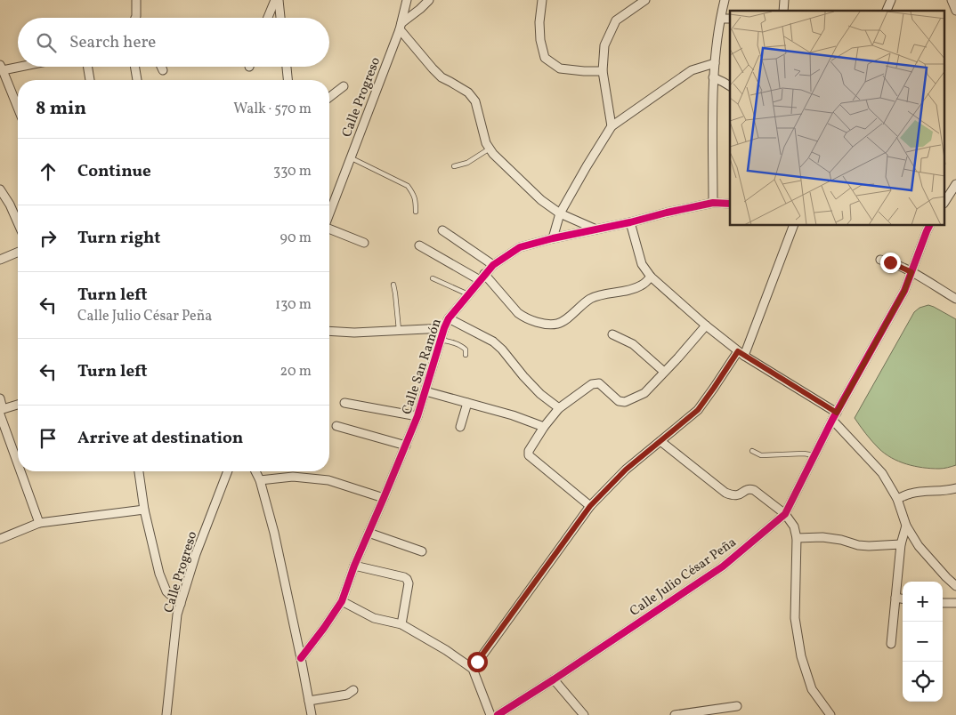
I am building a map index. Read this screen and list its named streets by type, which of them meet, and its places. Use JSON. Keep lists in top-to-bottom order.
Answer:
{
  "streets": {
    "street": ["Calle Progreso", "Calle San Ramón", "Calle Julio César Peña"]
  },
  "page": {
    "search": "Search here",
    "heading": ["8 min", "Walk · 570 m"],
    "list": [
      ["Continue", "330 m"],
      ["Turn right", "90 m"],
      ["Turn left", "Calle Julio César Peña", "130 m"],
      ["Turn left", "20 m"],
      "Arrive at destination"
    ],
    "map_buttons": ["+", "−"]
  }
}
